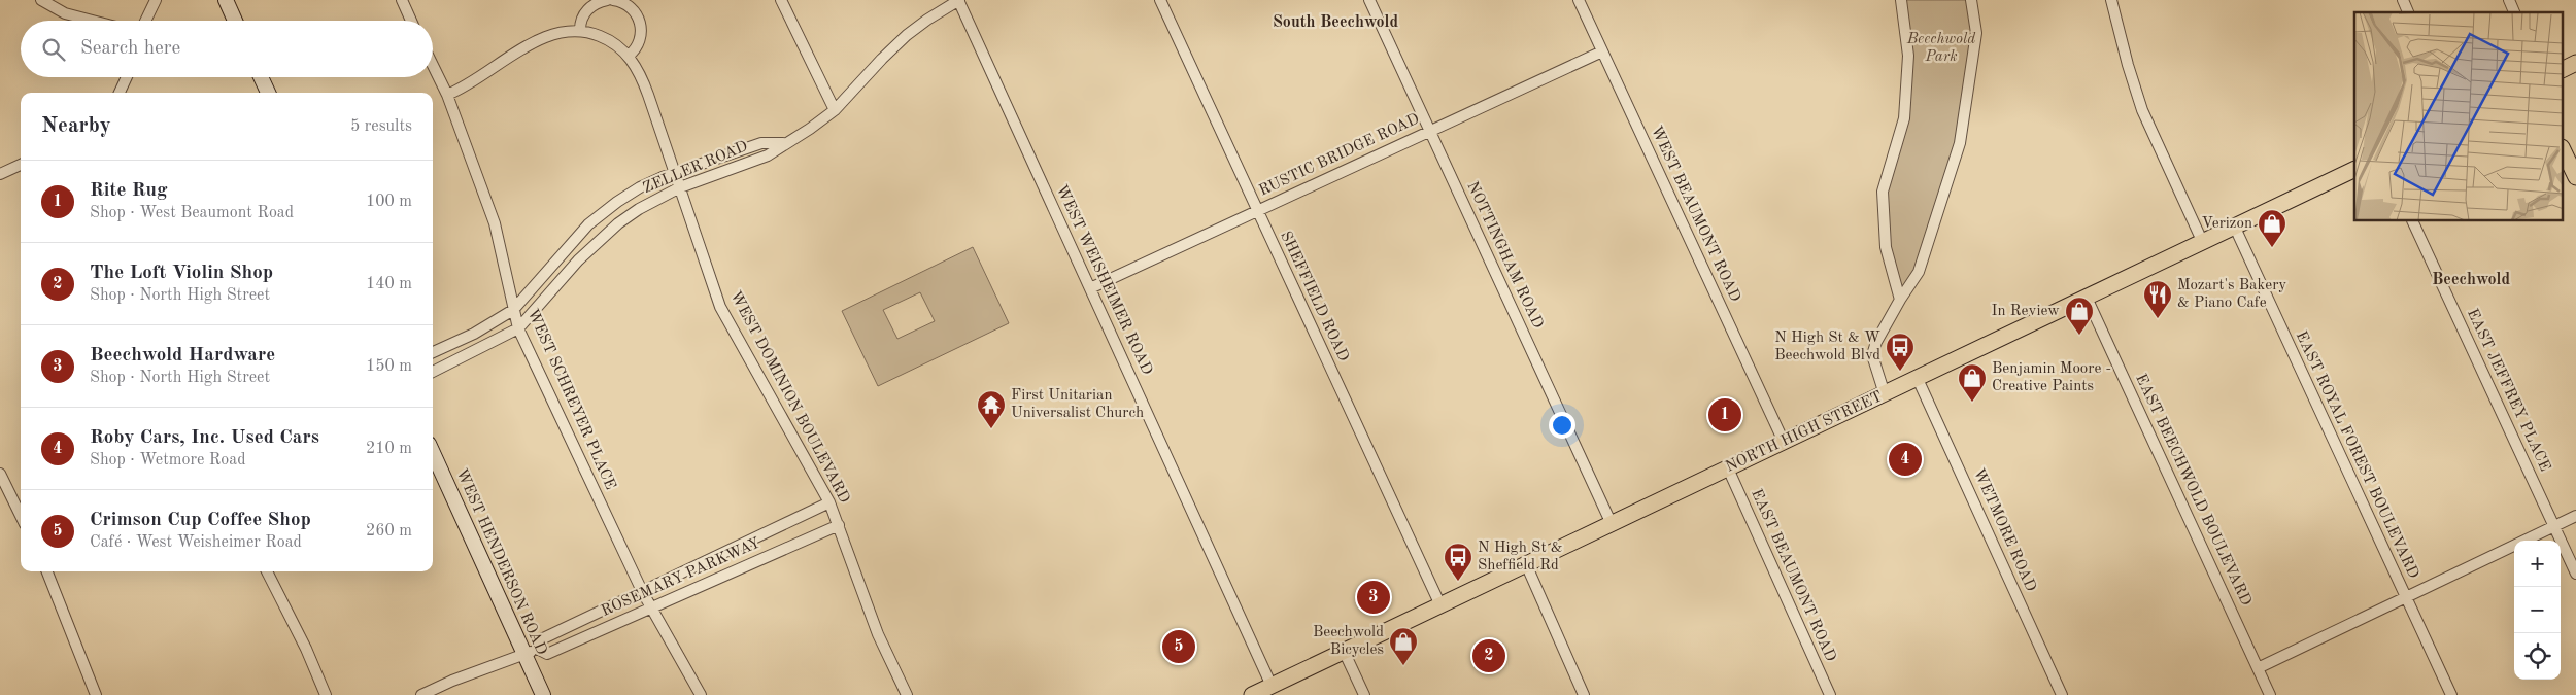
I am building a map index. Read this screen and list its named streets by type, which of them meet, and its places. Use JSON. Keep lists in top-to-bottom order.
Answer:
{
  "streets": {
    "main road": ["NORTH HIGH STREET", "WEST HENDERSON ROAD"],
    "street": [
      "RUSTIC BRIDGE ROAD",
      "ZELLER ROAD",
      "WEST BEAUMONT ROAD",
      "NOTTINGHAM ROAD",
      "WEST WEISHEIMER ROAD",
      "SHEFFIELD ROAD",
      "EAST JEFFREY PLACE",
      "WEST DOMINION BOULEVARD",
      "WEST SCHREYER PLACE",
      "EAST ROYAL FOREST BOULEVARD",
      "EAST BEECHWOLD BOULEVARD",
      "WETMORE ROAD",
      "EAST BEAUMONT ROAD",
      "ROSEMARY PARKWAY"
    ]
  },
  "crossings": [
    ["RUSTIC BRIDGE ROAD", "WEST BEAUMONT ROAD"],
    ["RUSTIC BRIDGE ROAD", "NOTTINGHAM ROAD"],
    ["RUSTIC BRIDGE ROAD", "WEST WEISHEIMER ROAD"],
    ["RUSTIC BRIDGE ROAD", "SHEFFIELD ROAD"],
    ["ZELLER ROAD", "WEST WEISHEIMER ROAD"],
    ["ZELLER ROAD", "WEST DOMINION BOULEVARD"],
    ["ZELLER ROAD", "WEST SCHREYER PLACE"],
    ["WEST BEAUMONT ROAD", "NORTH HIGH STREET"],
    ["NOTTINGHAM ROAD", "NORTH HIGH STREET"],
    ["WEST WEISHEIMER ROAD", "NORTH HIGH STREET"],
    ["SHEFFIELD ROAD", "NORTH HIGH STREET"],
    ["WEST DOMINION BOULEVARD", "ROSEMARY PARKWAY"],
    ["WEST SCHREYER PLACE", "ROSEMARY PARKWAY"],
    ["NORTH HIGH STREET", "EAST ROYAL FOREST BOULEVARD"],
    ["NORTH HIGH STREET", "EAST BEECHWOLD BOULEVARD"],
    ["NORTH HIGH STREET", "WETMORE ROAD"],
    ["NORTH HIGH STREET", "EAST BEAUMONT ROAD"],
    ["WEST HENDERSON ROAD", "ROSEMARY PARKWAY"]
  ],
  "districts": ["South Beechwold", "Beechwold"],
  "parks": ["Beechwold Park"],
  "places": {
    "shop": [
      "Verizon",
      "In Review",
      "Benjamin Moore - Creative Paints",
      "Beechwold Bicycles"
    ],
    "restaurant": ["Mozart's Bakery & Piano Cafe"],
    "bus stop": ["N High St & W Beechwold Blvd", "N High St & Sheffield Rd"],
    "temple": ["First Unitarian Universalist Church"]
  },
  "page": {
    "search": "Search here",
    "heading": ["Nearby", "5 results"],
    "list": [
      {
        "mark": "1",
        "name": "Rite Rug",
        "note": "Shop · West Beaumont Road",
        "value": "100 m"
      },
      {
        "mark": "2",
        "name": "The Loft Violin Shop",
        "note": "Shop · North High Street",
        "value": "140 m"
      },
      {
        "mark": "3",
        "name": "Beechwold Hardware",
        "note": "Shop · North High Street",
        "value": "150 m"
      },
      {
        "mark": "4",
        "name": "Roby Cars, Inc. Used Cars",
        "note": "Shop · Wetmore Road",
        "value": "210 m"
      },
      {
        "mark": "5",
        "name": "Crimson Cup Coffee Shop",
        "note": "Café · West Weisheimer Road",
        "value": "260 m"
      }
    ],
    "pins": [
      "1",
      "4",
      "3",
      "5",
      "2"
    ],
    "map_buttons": ["+", "−"]
  }
}
